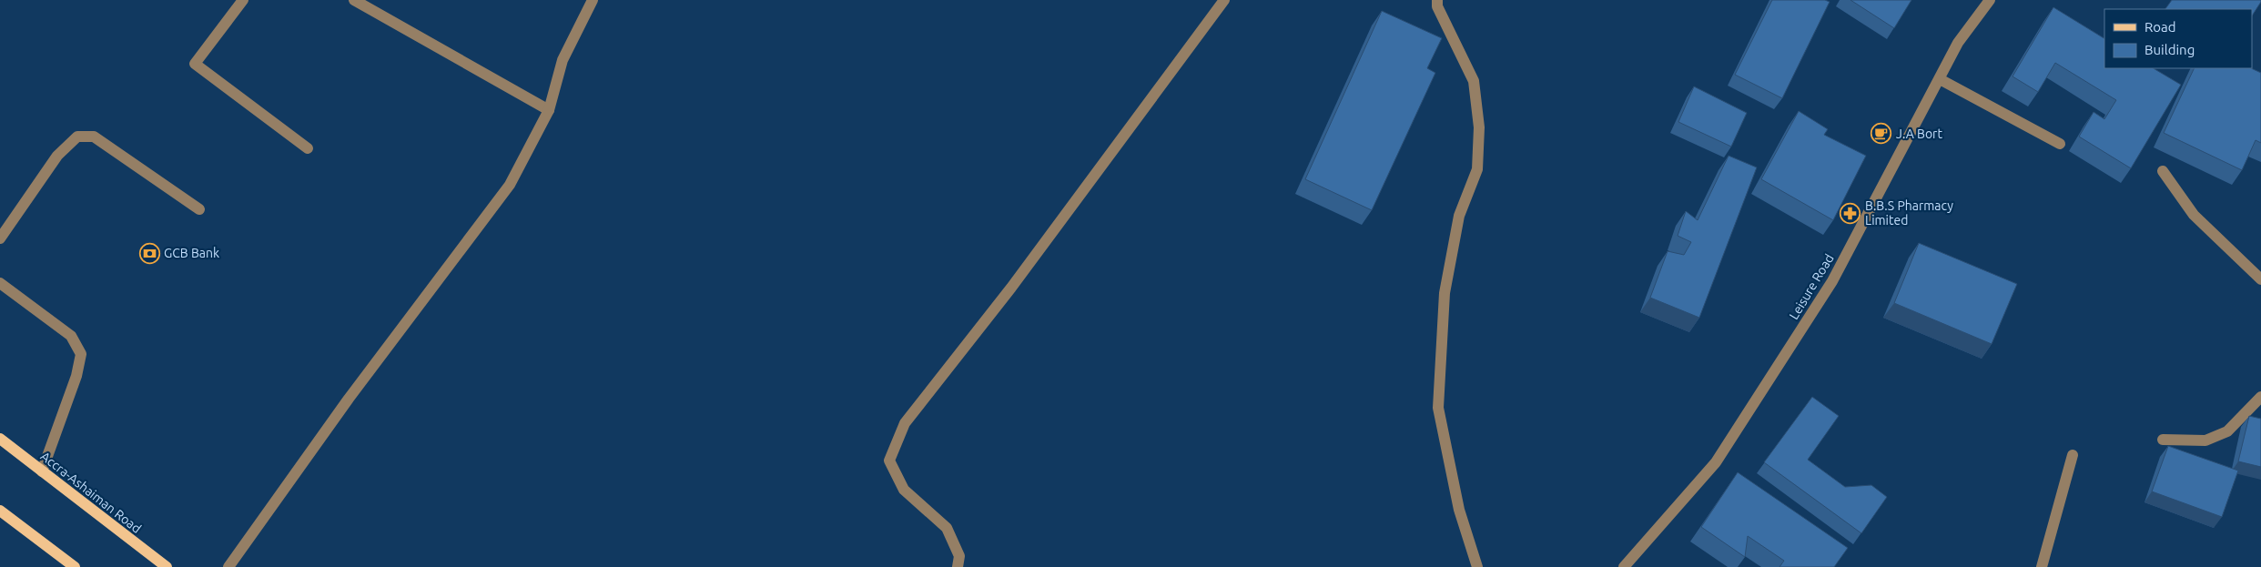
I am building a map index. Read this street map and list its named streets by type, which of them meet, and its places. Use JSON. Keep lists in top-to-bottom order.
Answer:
{
  "streets": {
    "main road": ["Accra-Ashaiman Road"],
    "street": ["Leisure Road"]
  },
  "places": {
    "cafe": ["J.A Bort"],
    "pharmacy": ["B.B.S Pharmacy Limited"],
    "bank": ["GCB Bank"]
  },
  "legend": ["Road", "Building"]
}
